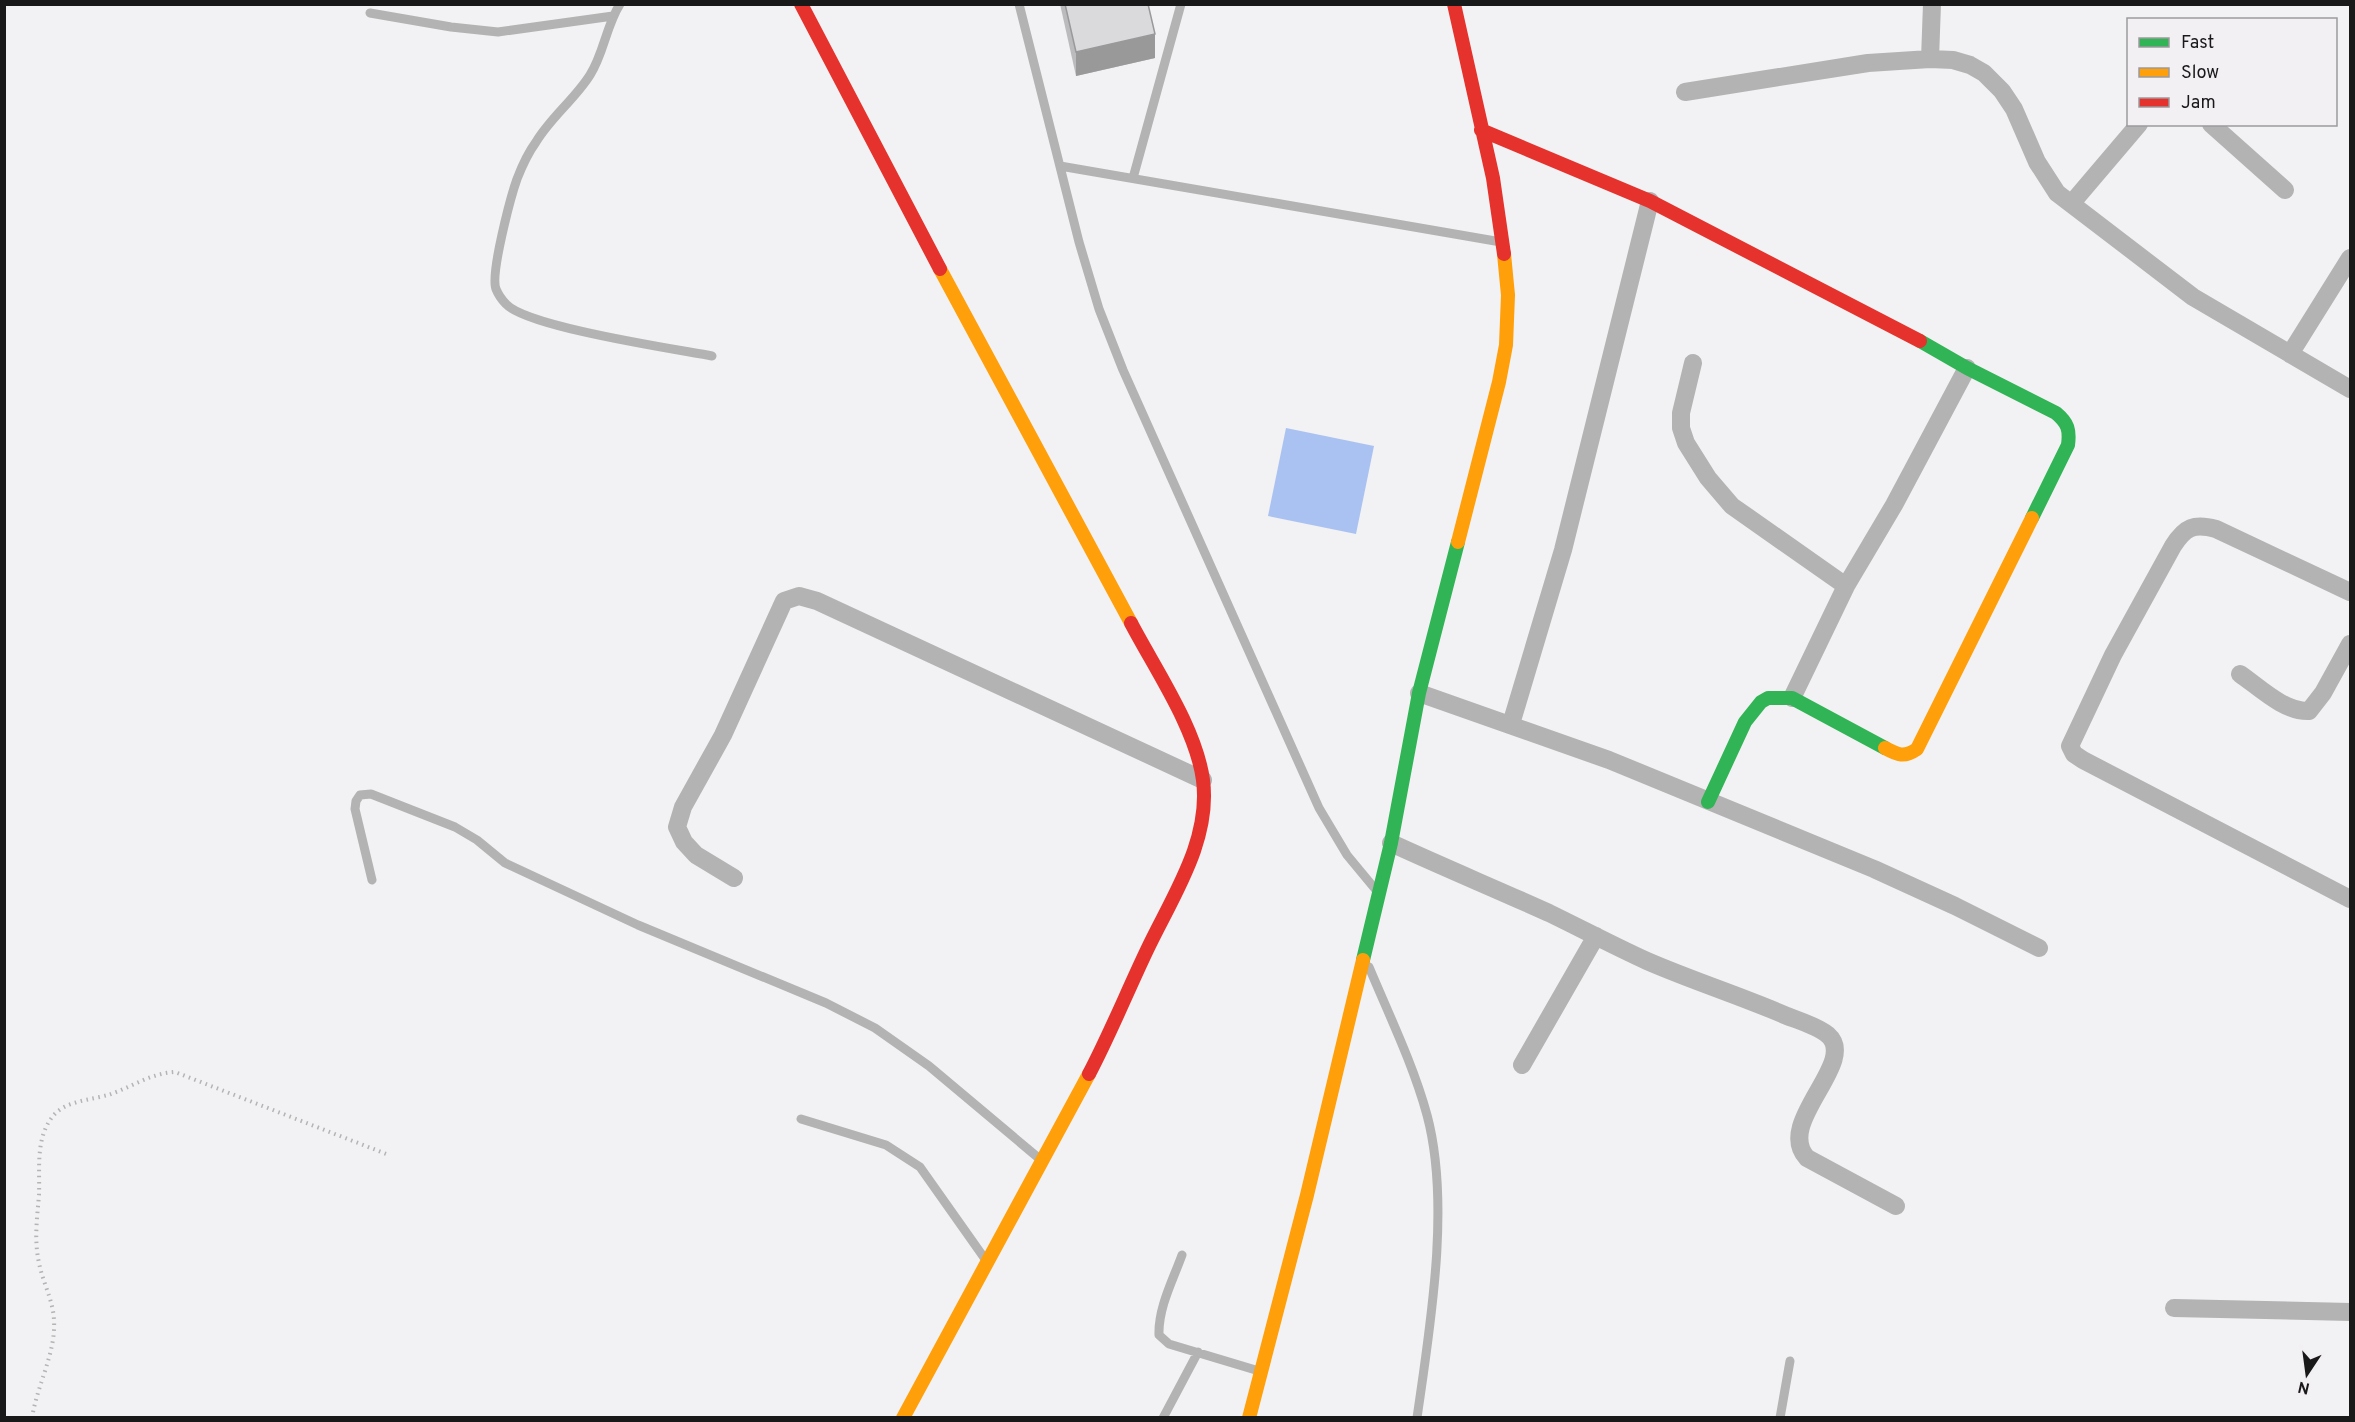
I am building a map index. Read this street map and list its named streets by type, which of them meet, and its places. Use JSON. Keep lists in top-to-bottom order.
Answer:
{
  "legend": ["Fast", "Slow", "Jam"],
  "north": "bottom"
}
